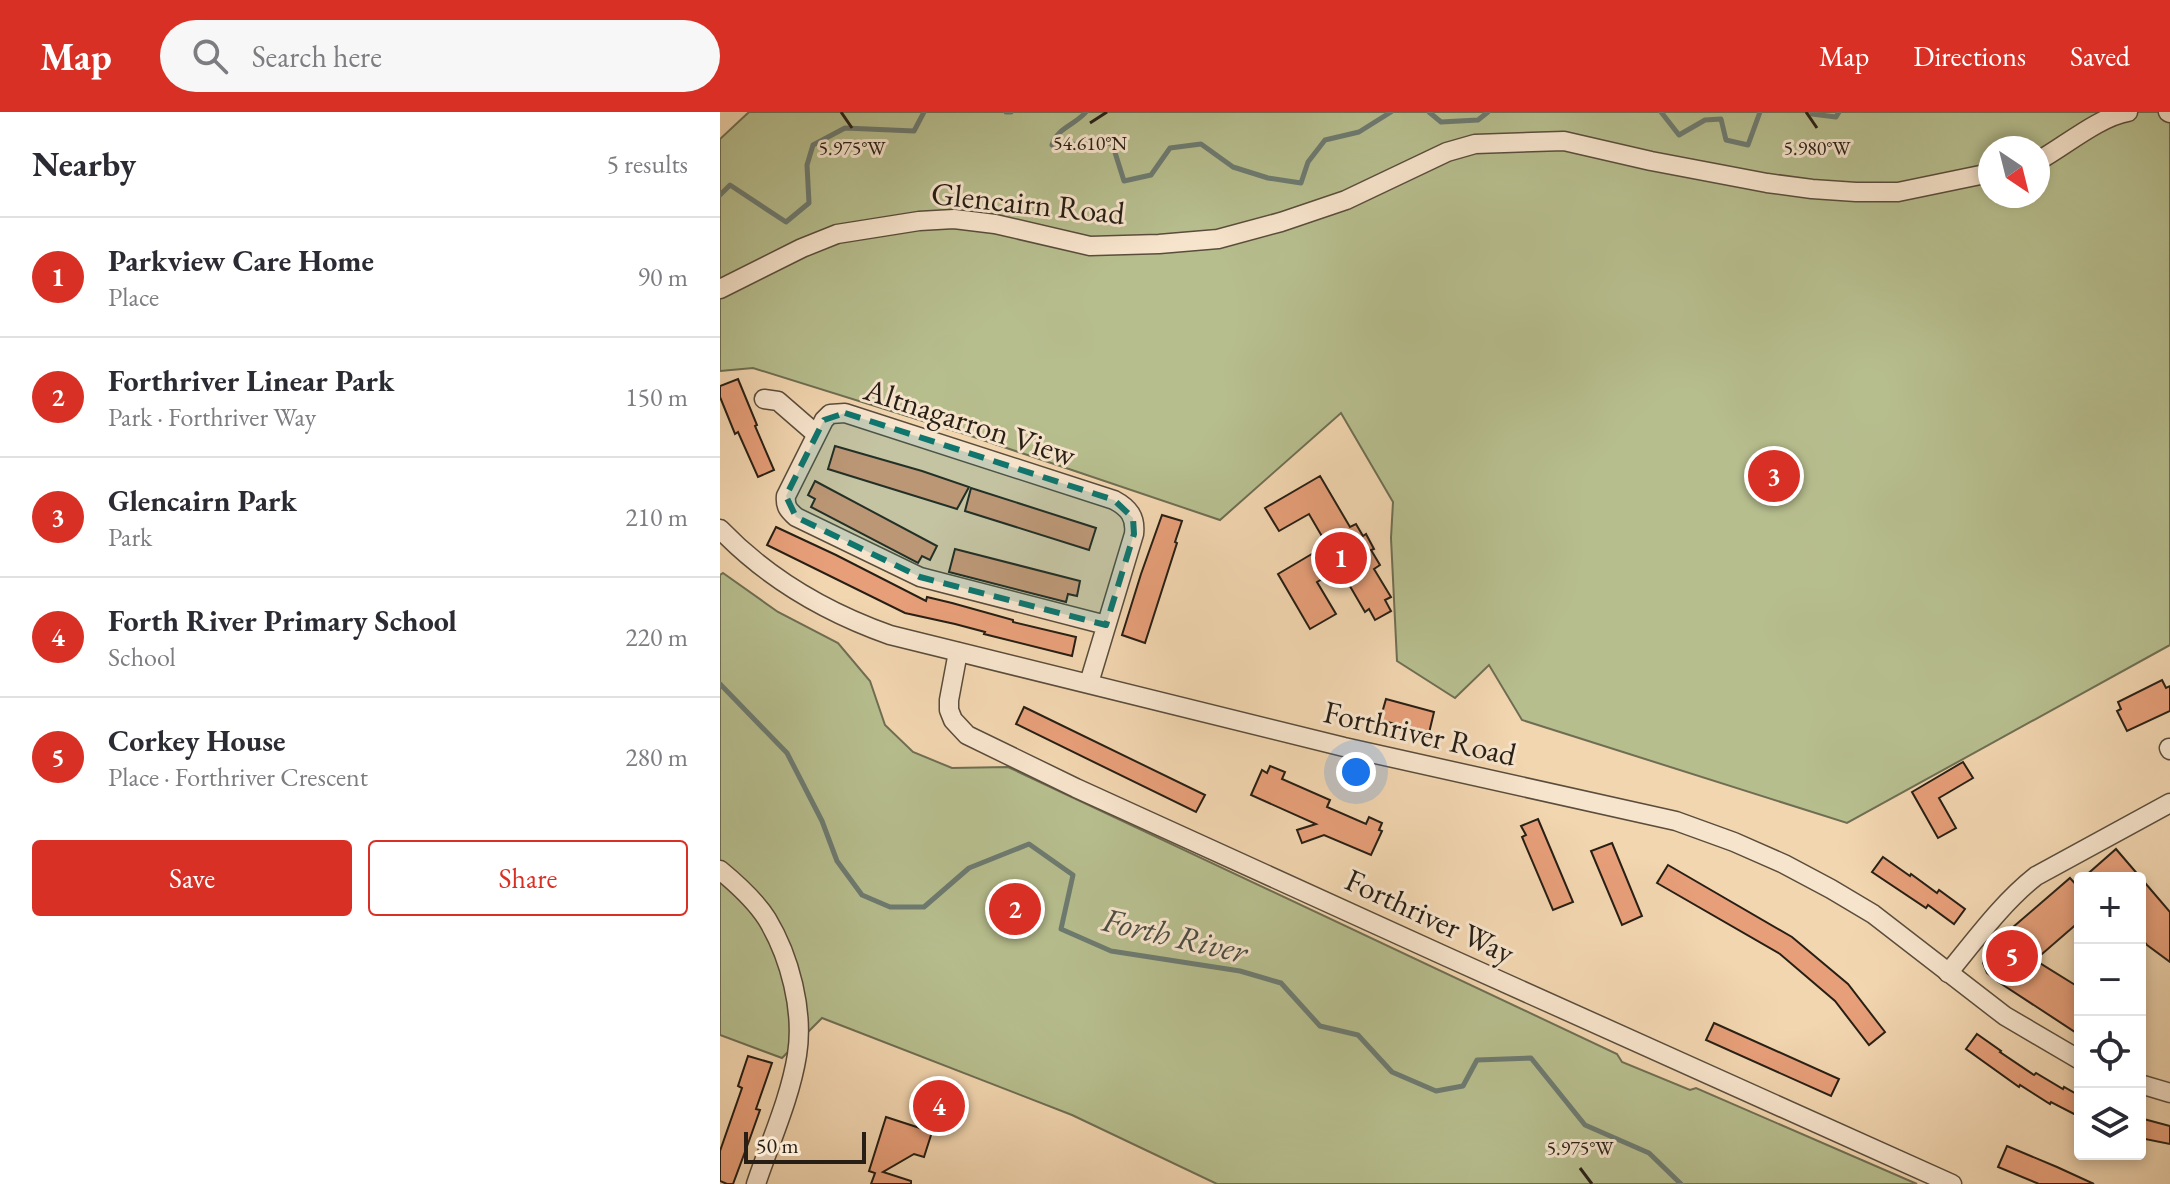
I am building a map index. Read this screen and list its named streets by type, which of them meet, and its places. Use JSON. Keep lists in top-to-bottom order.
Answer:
{
  "streets": {
    "street": [
      "Glencairn Road",
      "Altnagarron View",
      "Forthriver Road",
      "Forthriver Way"
    ]
  },
  "crossings": [
    ["Forthriver Road", "Forthriver Way"]
  ],
  "water": ["Forth River"],
  "scale_bar": "50 m",
  "north": "bottom right",
  "page": {
    "header": "Map",
    "search": "Search here",
    "nav": ["Map", "Directions", "Saved"],
    "heading": ["Nearby", "5 results"],
    "list": [
      {
        "mark": "1",
        "name": "Parkview Care Home",
        "note": "Place",
        "value": "90 m"
      },
      {
        "mark": "2",
        "name": "Forthriver Linear Park",
        "note": "Park · Forthriver Way",
        "value": "150 m"
      },
      {
        "mark": "3",
        "name": "Glencairn Park",
        "note": "Park",
        "value": "210 m"
      },
      {
        "mark": "4",
        "name": "Forth River Primary School",
        "note": "School",
        "value": "220 m"
      },
      {
        "mark": "5",
        "name": "Corkey House",
        "note": "Place · Forthriver Crescent",
        "value": "280 m"
      }
    ],
    "pins": [
      "3",
      "1",
      "2",
      "5",
      "4"
    ],
    "buttons": ["Save", "Share"],
    "map_buttons": ["+", "−"],
    "scale": "50 m"
  },
  "coordinates": ["54.610°N", "5.975°W", "5.980°W"]
}
